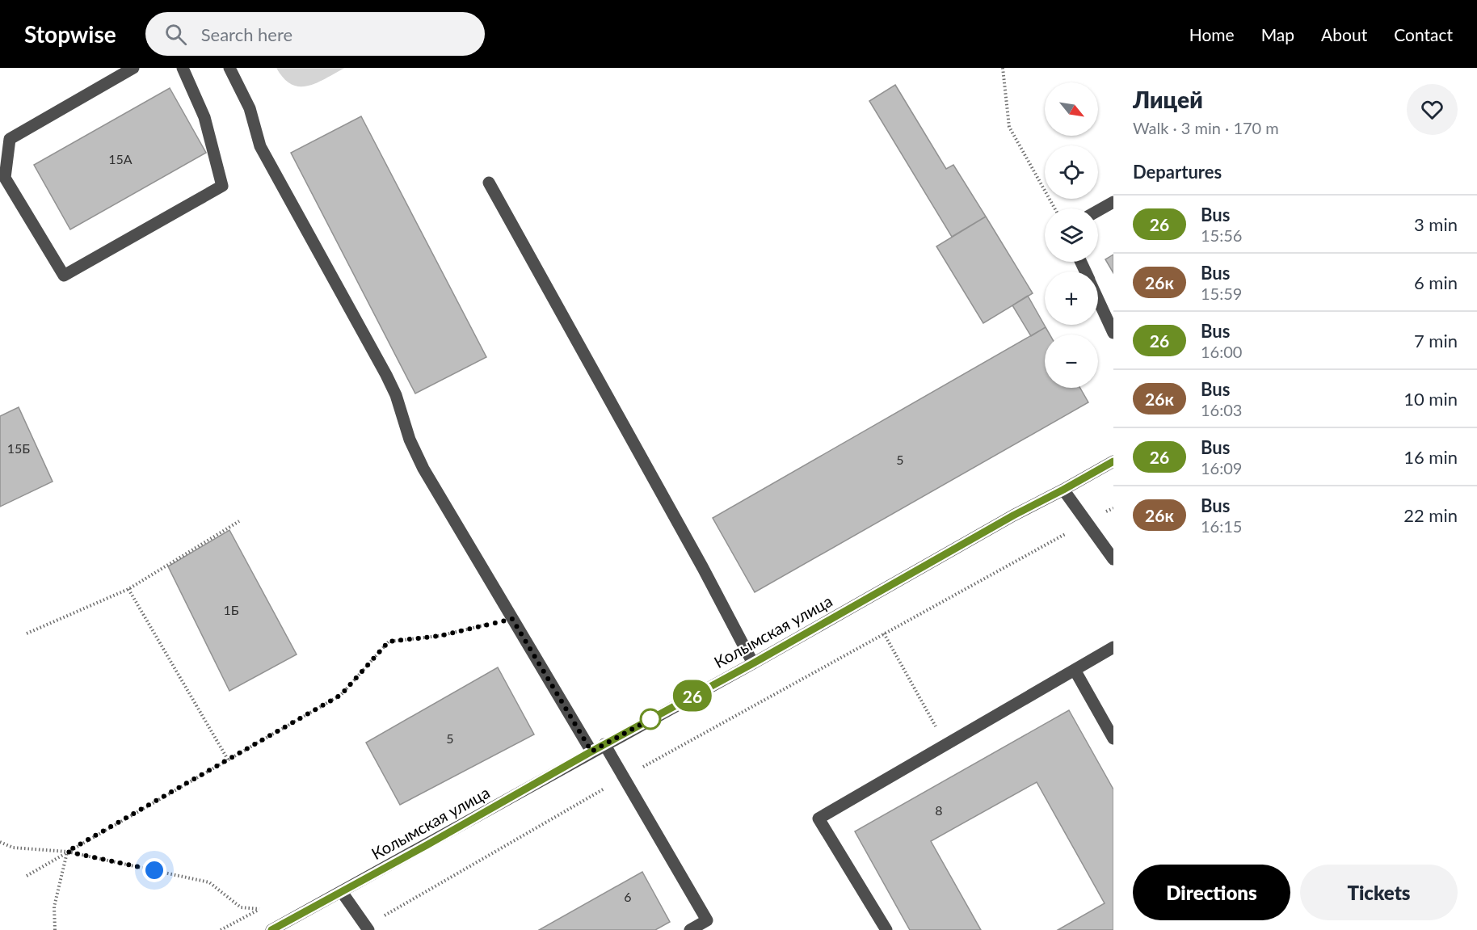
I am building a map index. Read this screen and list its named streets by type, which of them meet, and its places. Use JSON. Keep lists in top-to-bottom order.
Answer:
{
  "streets": {
    "street": ["Колымская улица"]
  },
  "lines": ["bus line 26"],
  "house_numbers": [
    "15А",
    "15Б",
    "5",
    "1Б",
    "5",
    "8",
    "6"
  ],
  "north": "bottom right",
  "page": {
    "header": "Stopwise",
    "search": "Search here",
    "nav": [
      "Home",
      "Map",
      "About",
      "Contact"
    ],
    "on_map": "26",
    "heading": [
      ["Лицей", "Walk · 3 min · 170 m"],
      "Departures"
    ],
    "map_buttons": ["+", "−"],
    "list": [
      {
        "mark": "26",
        "name": "Bus",
        "note": "15:56",
        "value": "3 min"
      },
      {
        "mark": "26к",
        "name": "Bus",
        "note": "15:59",
        "value": "6 min"
      },
      {
        "mark": "26",
        "name": "Bus",
        "note": "16:00",
        "value": "7 min"
      },
      {
        "mark": "26к",
        "name": "Bus",
        "note": "16:03",
        "value": "10 min"
      },
      {
        "mark": "26",
        "name": "Bus",
        "note": "16:09",
        "value": "16 min"
      },
      {
        "mark": "26к",
        "name": "Bus",
        "note": "16:15",
        "value": "22 min"
      }
    ],
    "buttons": ["Directions", "Tickets"]
  }
}
